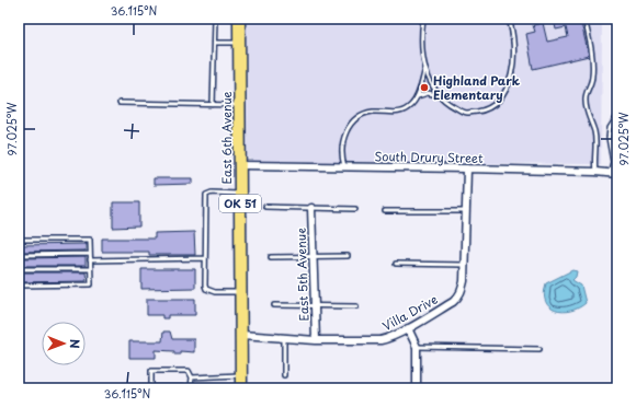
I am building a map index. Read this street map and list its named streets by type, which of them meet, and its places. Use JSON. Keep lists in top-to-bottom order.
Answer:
{
  "streets": {
    "main road": ["East 6th Avenue", "OK 51"],
    "street": ["South Drury Street", "East 5th Avenue", "Villa Drive"]
  },
  "crossings": [
    ["East 6th Avenue", "South Drury Street"],
    ["East 6th Avenue", "Villa Drive"],
    ["South Drury Street", "Villa Drive"],
    ["East 5th Avenue", "Villa Drive"]
  ],
  "places": ["Highland Park Elementary"],
  "north": "right",
  "coordinates": ["36.115°N", "97.025°W"]
}
